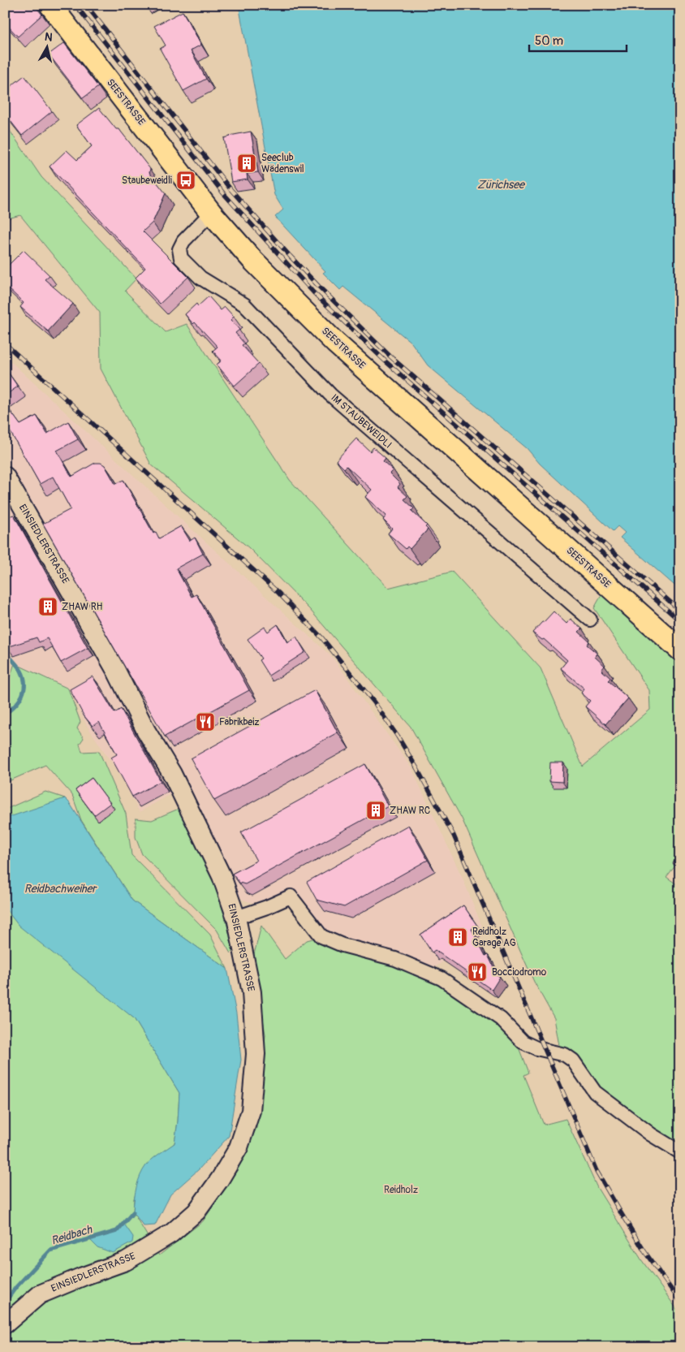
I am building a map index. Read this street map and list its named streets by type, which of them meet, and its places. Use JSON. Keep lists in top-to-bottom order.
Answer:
{
  "streets": {
    "main road": ["SEESTRASSE", "EINSIEDLERSTRASSE"],
    "street": ["IM STAUBEWEIDLI"]
  },
  "crossings": [
    ["SEESTRASSE", "IM STAUBEWEIDLI"]
  ],
  "water": ["Zürichsee", "Reidbachweiher", "Reidbach"],
  "parks": ["Reidholz"],
  "places": {
    "building": [
      "Seeclub Wädenswil",
      "ZHAW RH",
      "ZHAW RC",
      "Reidholz Garage AG"
    ],
    "bus stop": ["Staubeweidli"],
    "restaurant": ["Fabrikbeiz", "Bocciodromo"]
  },
  "scale_bar": "50 m",
  "north": "top"
}
